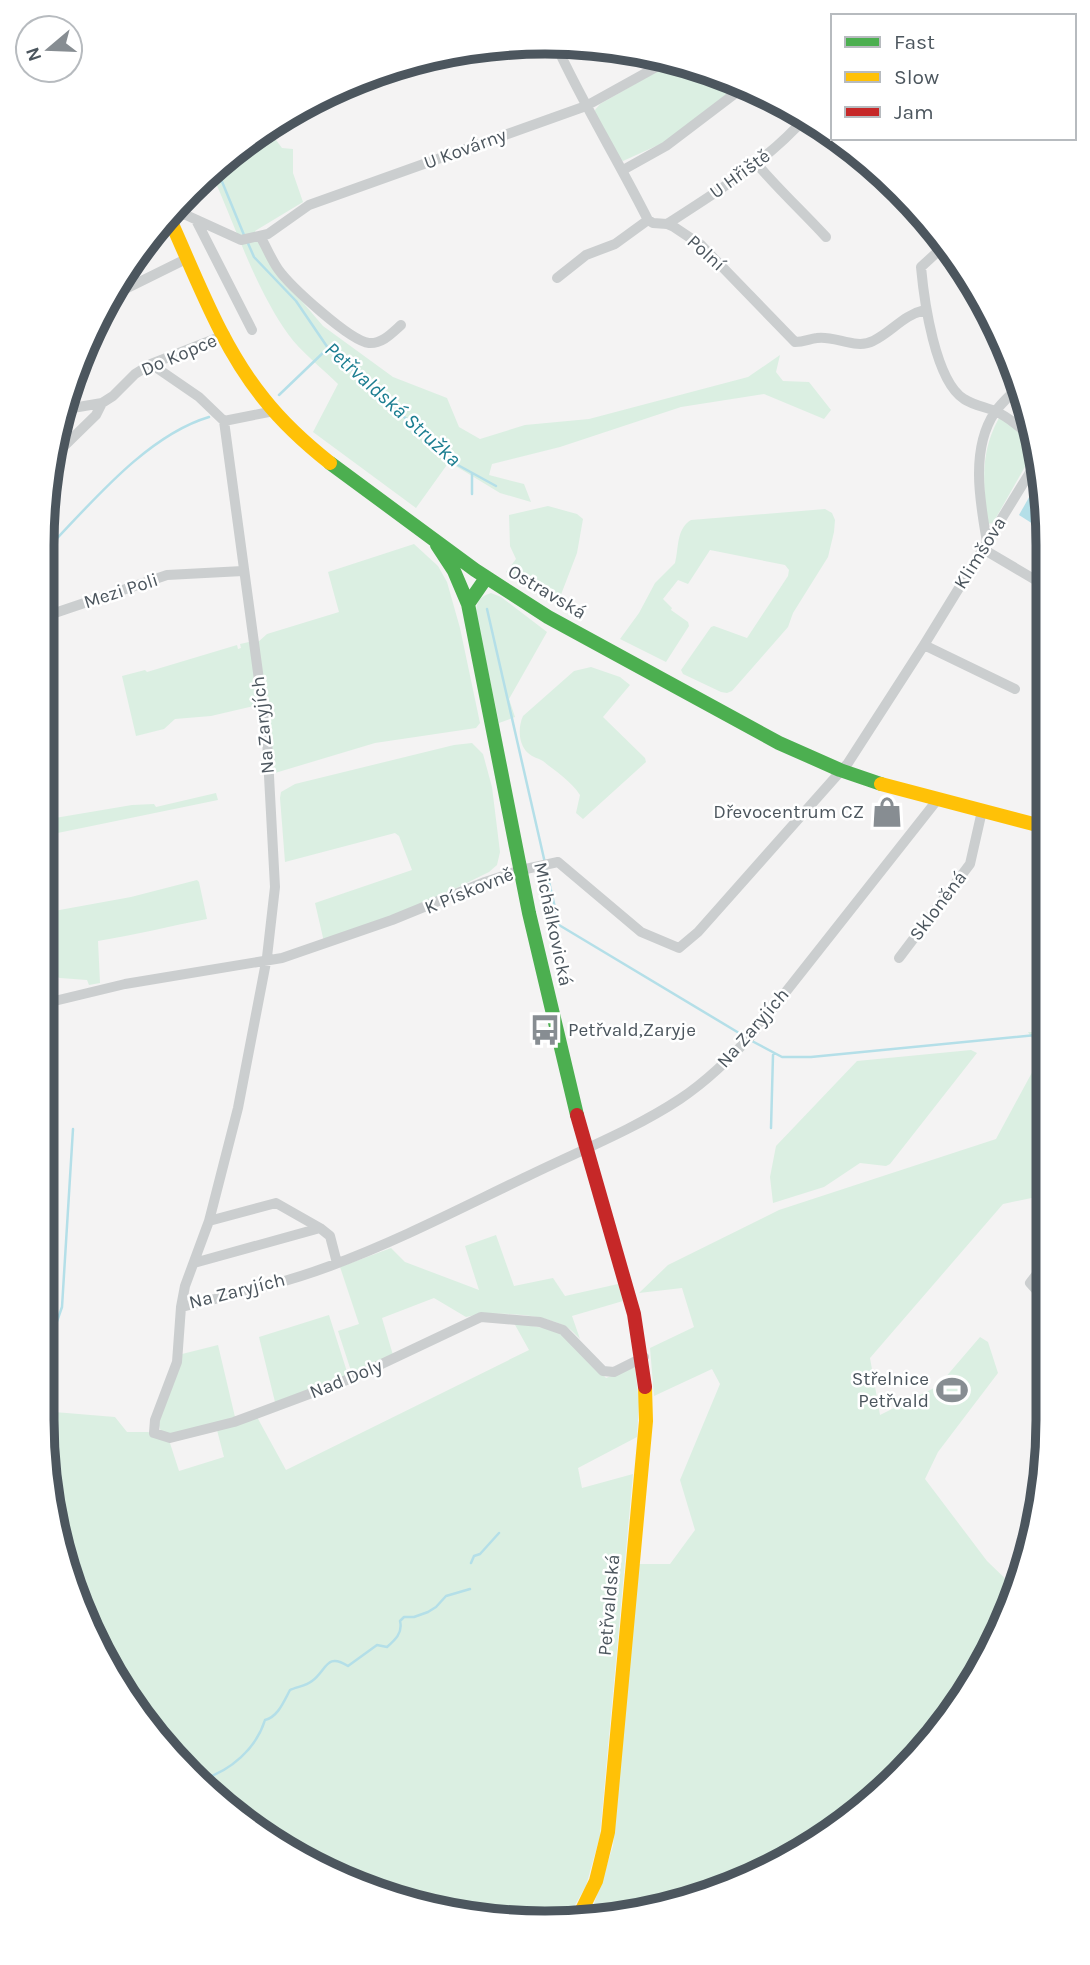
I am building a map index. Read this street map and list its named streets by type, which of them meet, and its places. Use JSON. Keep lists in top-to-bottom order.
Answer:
{
  "streets": {
    "street": [
      "U Kovárny",
      "U Hřiště",
      "Polní",
      "Do Kopce",
      "Klimšova",
      "Mezi Poli",
      "Ostravská",
      "Na Zaryjích",
      "K Pískovně",
      "Skloněná",
      "Michálkovická",
      "Nad Doly",
      "Petřvaldská"
    ]
  },
  "crossings": [
    ["U Hřiště", "Polní"],
    ["Do Kopce", "Ostravská"],
    ["Klimšova", "Ostravská"],
    ["Klimšova", "K Pískovně"],
    ["Mezi Poli", "Na Zaryjích"],
    ["Ostravská", "Na Zaryjích"],
    ["Ostravská", "K Pískovně"],
    ["Ostravská", "Skloněná"],
    ["Ostravská", "Michálkovická"],
    ["Na Zaryjích", "K Pískovně"],
    ["Na Zaryjích", "Michálkovická"],
    ["Na Zaryjích", "Nad Doly"],
    ["K Pískovně", "Michálkovická"],
    ["Michálkovická", "Petřvaldská"],
    ["Nad Doly", "Petřvaldská"]
  ],
  "water": ["Petřvaldská Stružka"],
  "places": {
    "shop": ["Dřevocentrum CZ"],
    "bus stop": ["Petřvald,Zaryje"],
    "sports": ["Střelnice Petřvald"]
  },
  "legend": ["Fast", "Slow", "Jam"],
  "north": "left"
}
